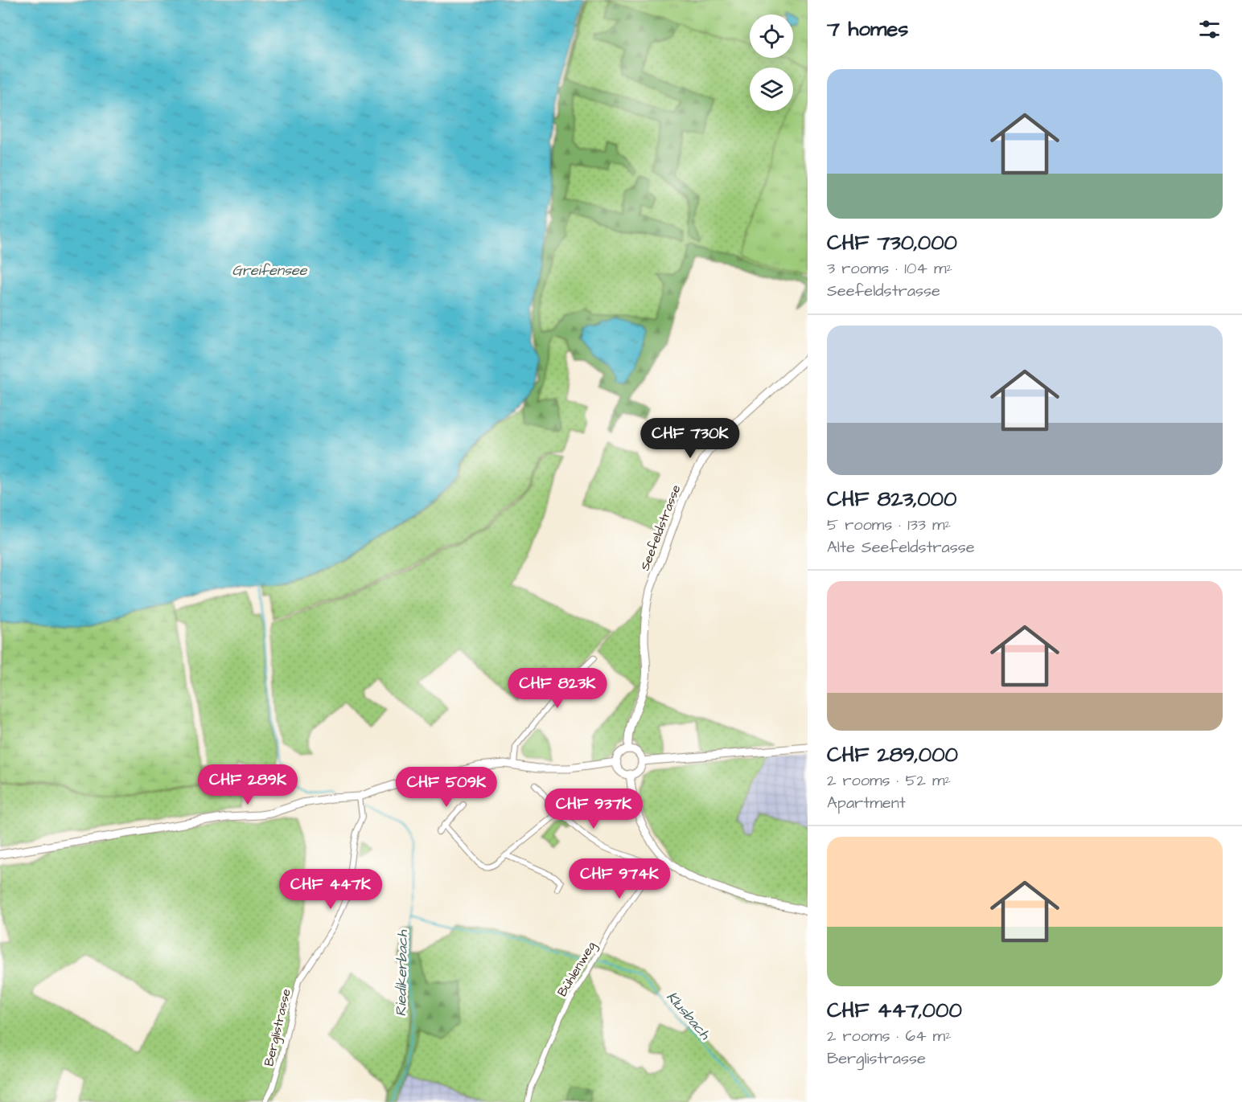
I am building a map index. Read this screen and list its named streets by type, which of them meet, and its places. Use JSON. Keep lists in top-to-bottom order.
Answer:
{
  "streets": {
    "main road": ["Seefeldstrasse"],
    "street": ["Bühlenweg", "Berglistrasse"]
  },
  "water": ["Greifensee", "Riedikerbach", "Klusbach"],
  "page": {
    "heading": "7 homes",
    "list": [
      {
        "name": "CHF 730,000",
        "note": "3 rooms · 104 m² · Seefeldstrasse"
      },
      {
        "name": "CHF 823,000",
        "note": "5 rooms · 133 m² · Alte Seefeldstrasse"
      },
      {
        "name": "CHF 289,000",
        "note": "2 rooms · 52 m² · Apartment"
      },
      {
        "name": "CHF 447,000",
        "note": "2 rooms · 64 m² · Berglistrasse"
      }
    ],
    "price": [
      "CHF 730K",
      "CHF 823K",
      "CHF 289K",
      "CHF 509K",
      "CHF 937K",
      "CHF 974K",
      "CHF 447K"
    ]
  }
}
